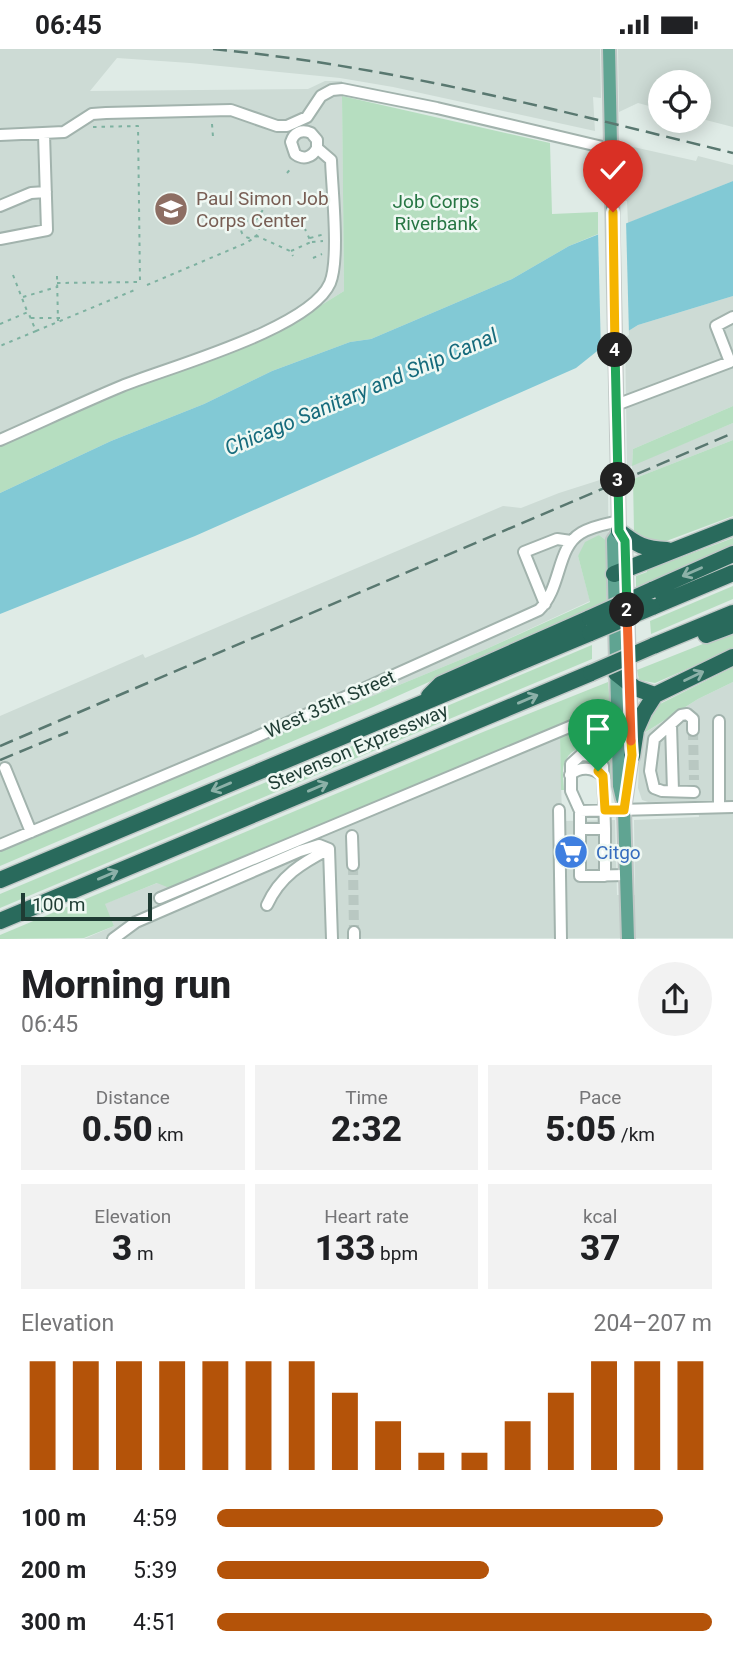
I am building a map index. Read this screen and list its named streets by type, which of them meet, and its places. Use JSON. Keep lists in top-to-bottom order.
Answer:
{
  "streets": {
    "highway": ["Stevenson Expressway"],
    "street": ["West 35th Street"]
  },
  "water": ["Chicago Sanitary and Ship Canal"],
  "parks": ["Job Corps Riverbank"],
  "places": {
    "school or university": ["Paul Simon Job Corps Center"],
    "supermarket": ["Citgo"]
  },
  "scale_bar": "100 m",
  "page": {
    "status": "06:45",
    "pins": ["4", "3", "2"],
    "scale": "100 m",
    "heading": ["Morning run", "06:45"],
    "stats": [
      ["Distance", "0.50 km"],
      ["Time", "2:32"],
      ["Pace", "5:05 /km"],
      ["Elevation", "3 m"],
      ["Heart rate", "133 bpm"],
      ["kcal", "37"]
    ],
    "chart": ["Elevation", "204–207 m"],
    "list": [
      {
        "name": "100 m",
        "note": "4:59"
      },
      {
        "name": "200 m",
        "note": "5:39"
      },
      {
        "name": "300 m",
        "note": "4:51"
      }
    ]
  }
}
